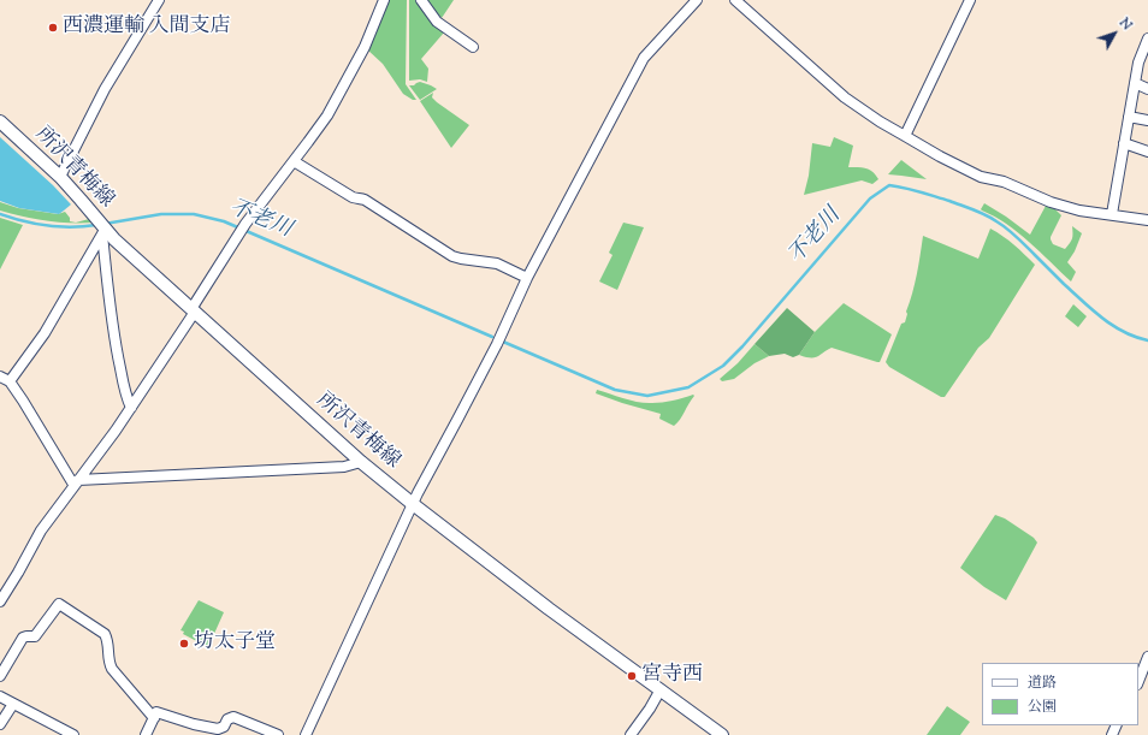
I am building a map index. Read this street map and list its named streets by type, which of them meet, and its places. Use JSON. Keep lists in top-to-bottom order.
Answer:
{
  "streets": {
    "main road": ["所沢青梅線"]
  },
  "water": ["不老川"],
  "places": ["西濃運輸 入間支店", "坊太子堂", "宮寺西"],
  "legend": ["道路", "公園"],
  "north": "top right"
}
